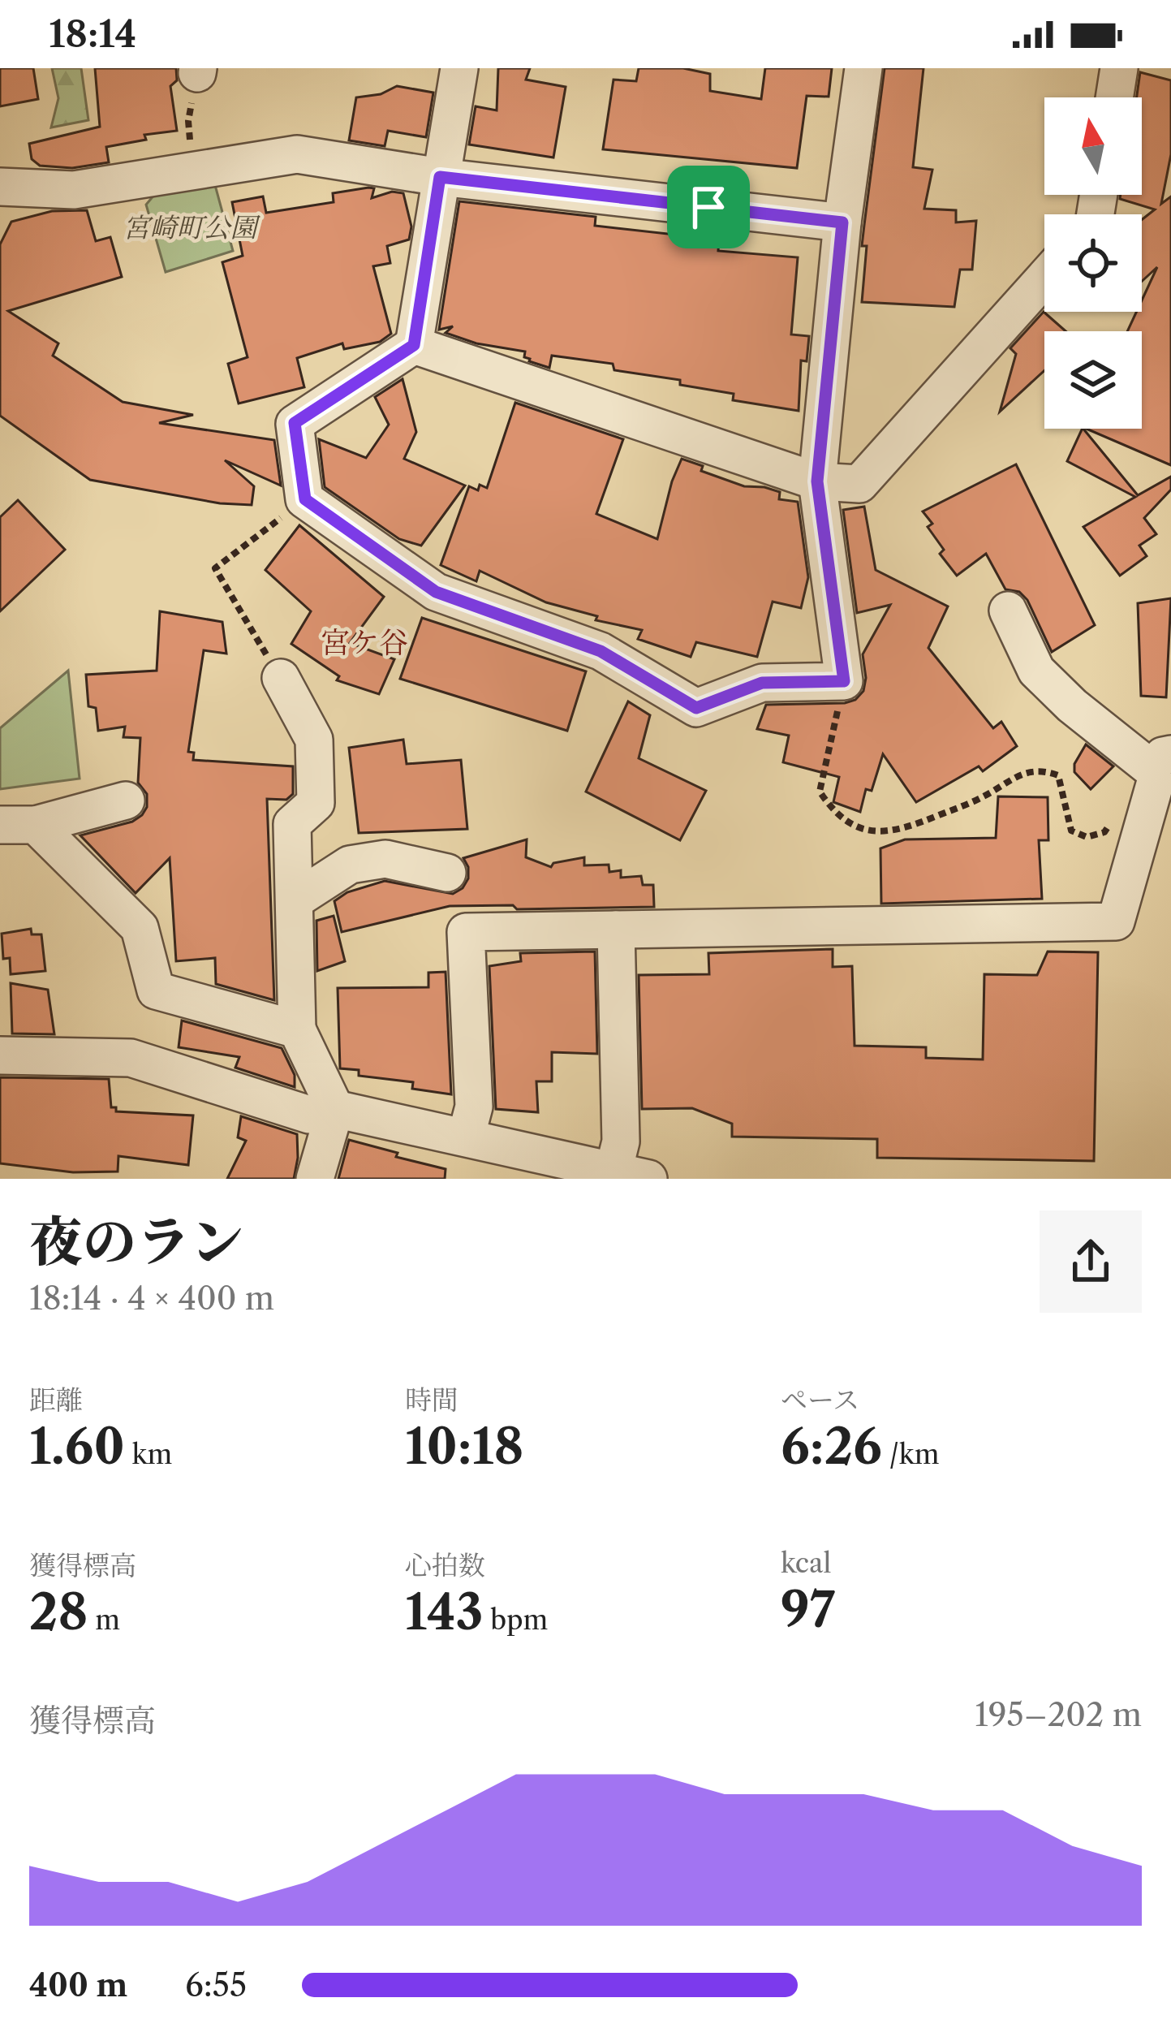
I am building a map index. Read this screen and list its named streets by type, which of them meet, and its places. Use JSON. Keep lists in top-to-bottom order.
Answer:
{
  "districts": ["宮ケ谷"],
  "parks": ["宮崎町公園"],
  "north": "top",
  "page": {
    "status": "18:14",
    "heading": ["夜のラン", "18:14 · 4 × 400 m"],
    "stats": [
      ["距離", "1.60 km"],
      ["時間", "10:18"],
      ["ペース", "6:26 /km"],
      ["獲得標高", "28 m"],
      ["心拍数", "143 bpm"],
      ["kcal", "97"]
    ],
    "chart": ["獲得標高", "195–202 m"],
    "list": [
      {
        "name": "400 m",
        "note": "6:55"
      }
    ]
  }
}
